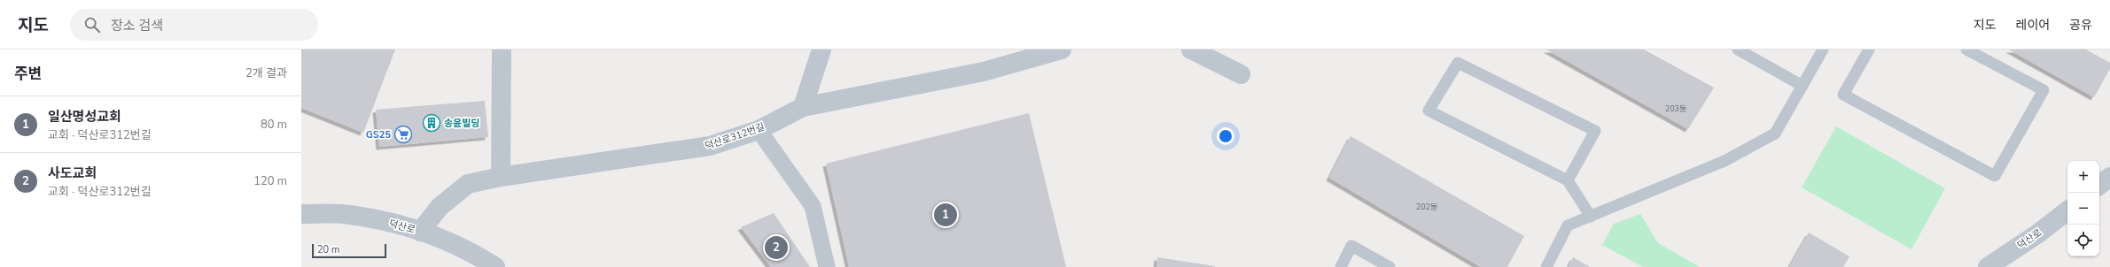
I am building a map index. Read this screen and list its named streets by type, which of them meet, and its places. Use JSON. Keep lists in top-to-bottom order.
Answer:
{
  "streets": {
    "street": ["덕산로312번길", "덕산로"]
  },
  "crossings": [
    ["덕산로312번길", "덕산로"]
  ],
  "places": {
    "building": ["송윤빌딩"],
    "supermarket": ["GS25"]
  },
  "house_numbers": ["203동", "202동"],
  "scale_bar": "20 m",
  "page": {
    "header": "지도",
    "search": "장소 검색",
    "nav": ["지도", "레이어", "공유"],
    "heading": ["주변", "2개 결과"],
    "list": [
      {
        "mark": "1",
        "name": "일산명성교회",
        "note": "교회 · 덕산로312번길",
        "value": "80 m"
      },
      {
        "mark": "2",
        "name": "사도교회",
        "note": "교회 · 덕산로312번길",
        "value": "120 m"
      }
    ],
    "map_buttons": ["+", "−"],
    "pins": ["1", "2"],
    "scale": "20 m"
  }
}
